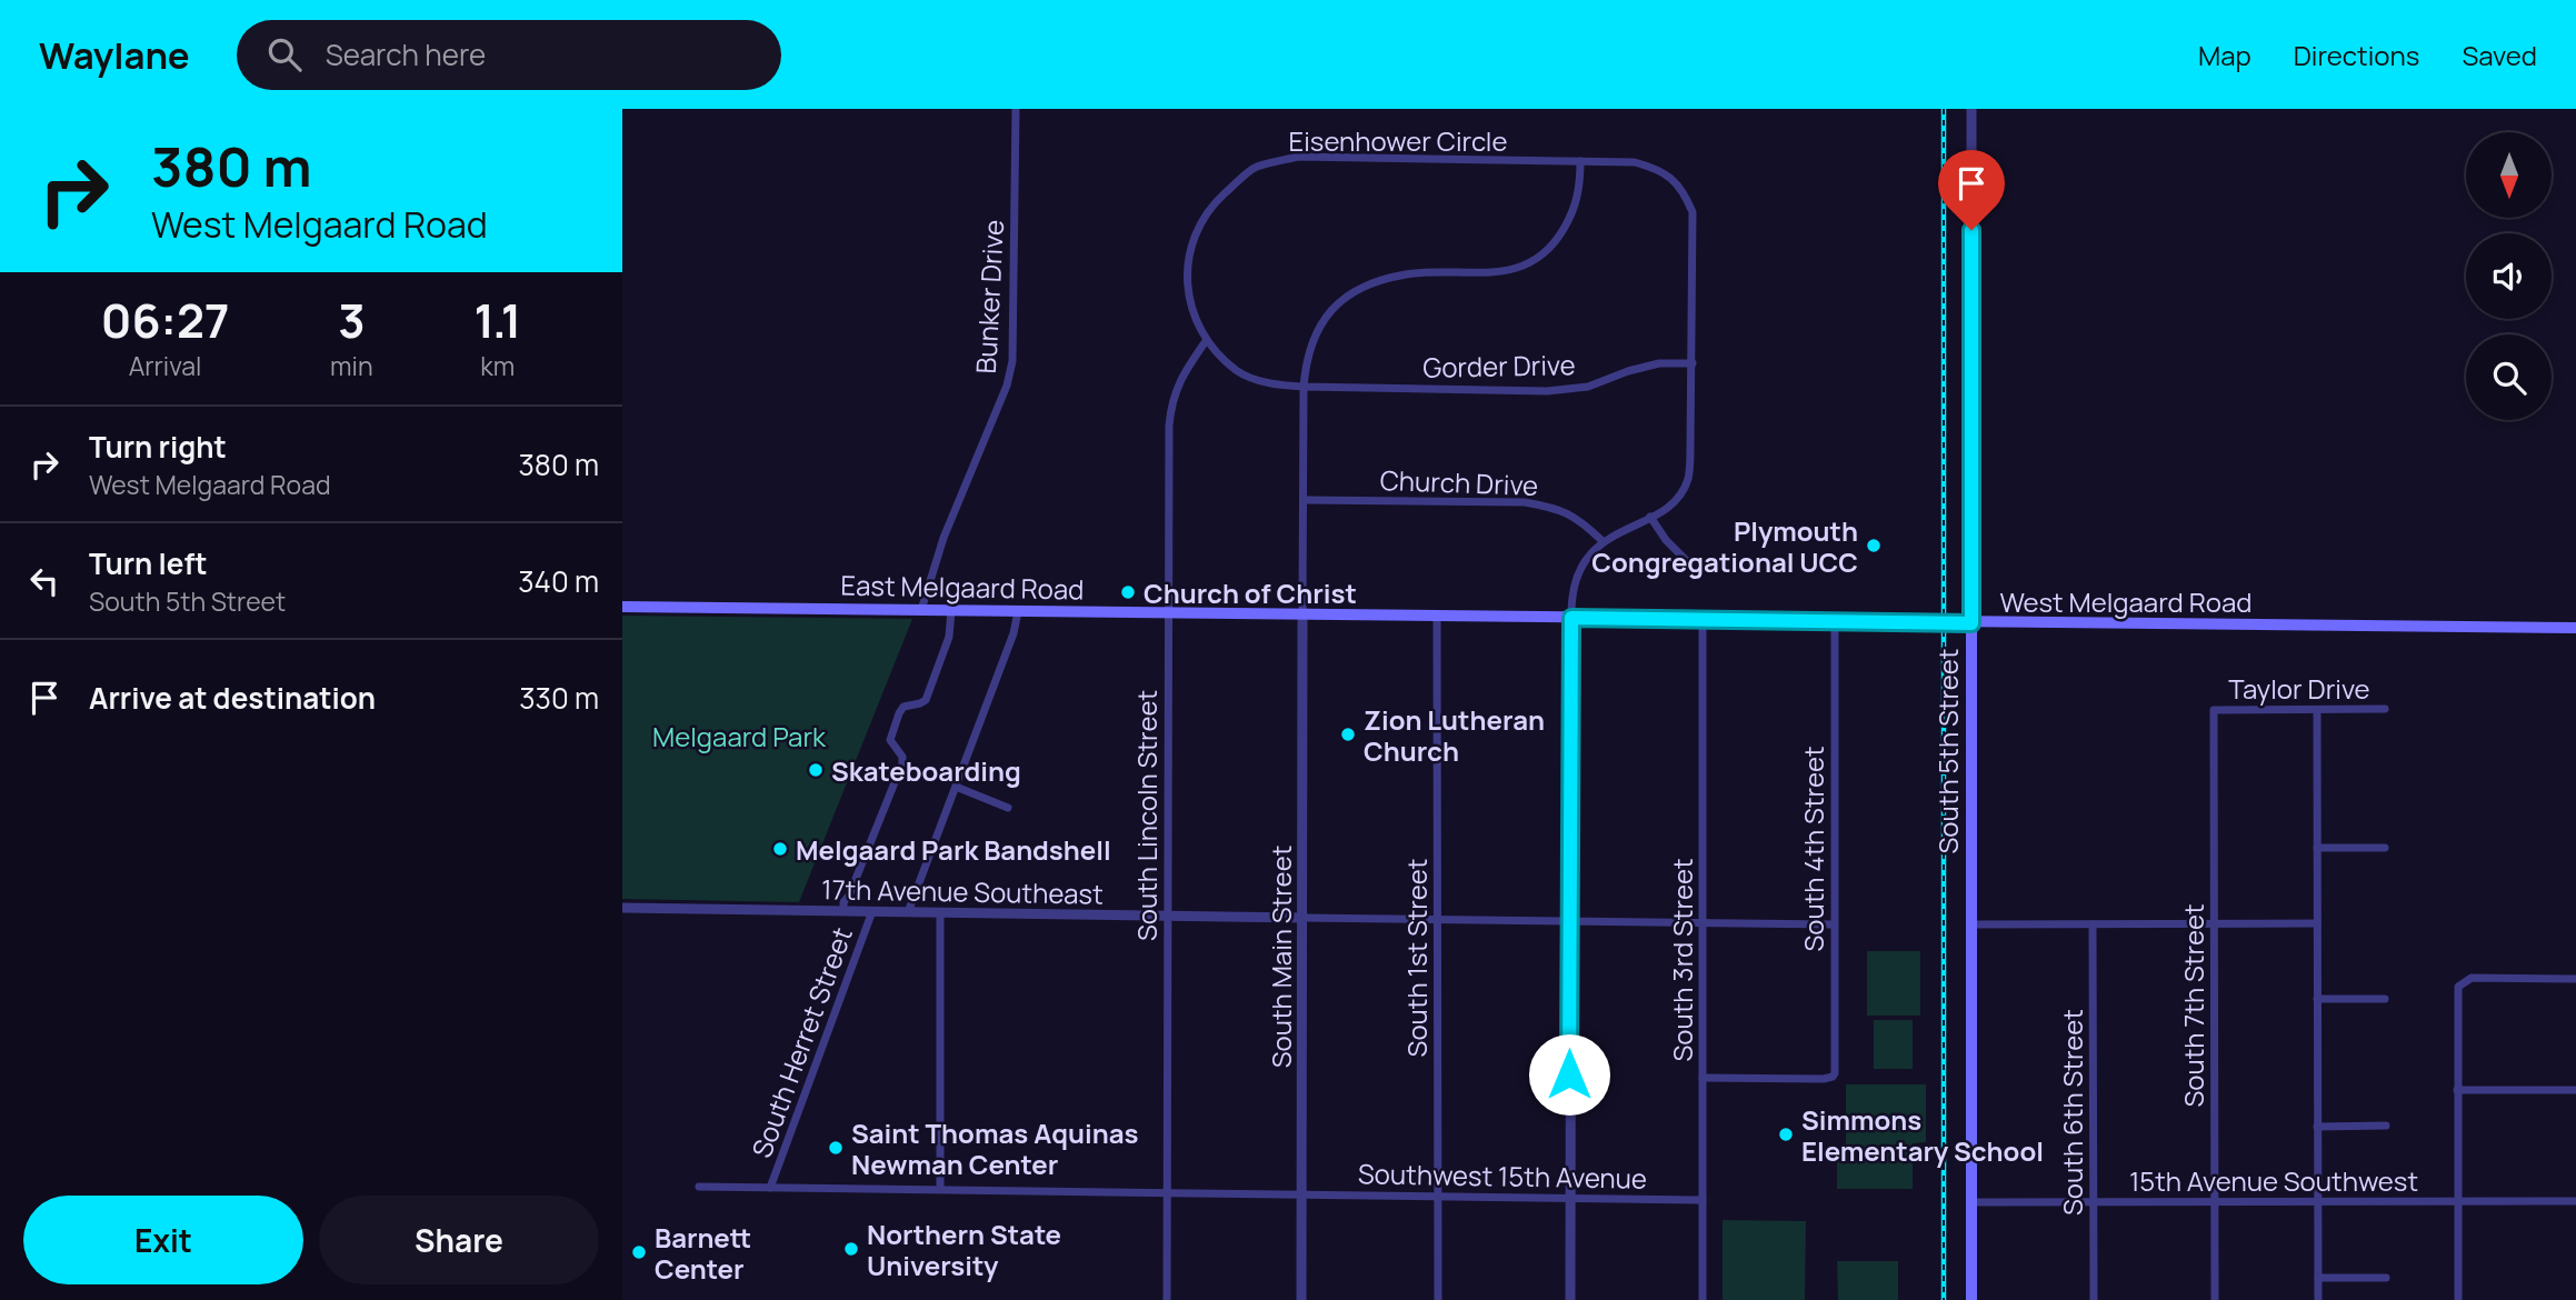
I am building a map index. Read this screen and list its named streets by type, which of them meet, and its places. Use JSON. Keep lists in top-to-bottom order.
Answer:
{
  "streets": {
    "main road": ["East Melgaard Road", "West Melgaard Road", "South 5th Street"],
    "street": [
      "Eisenhower Circle",
      "Bunker Drive",
      "Gorder Drive",
      "Church Drive",
      "Taylor Drive",
      "South Lincoln Street",
      "South 4th Street",
      "17th Avenue Southeast",
      "South Main Street",
      "South 1st Street",
      "South 3rd Street",
      "South 7th Street",
      "South Herret Street",
      "South 6th Street",
      "Southwest 15th Avenue",
      "15th Avenue Southwest"
    ]
  },
  "crossings": [
    ["Eisenhower Circle", "Gorder Drive"],
    ["Eisenhower Circle", "Church Drive"],
    ["Eisenhower Circle", "West Melgaard Road"],
    ["Eisenhower Circle", "South Lincoln Street"],
    ["Bunker Drive", "East Melgaard Road"],
    ["East Melgaard Road", "West Melgaard Road"],
    ["East Melgaard Road", "South Lincoln Street"],
    ["East Melgaard Road", "South Main Street"],
    ["West Melgaard Road", "South 5th Street"],
    ["West Melgaard Road", "South 4th Street"],
    ["West Melgaard Road", "South Main Street"],
    ["West Melgaard Road", "South 1st Street"],
    ["West Melgaard Road", "South 3rd Street"],
    ["Taylor Drive", "South 7th Street"],
    ["South 5th Street", "15th Avenue Southwest"],
    ["South Lincoln Street", "17th Avenue Southeast"],
    ["South Lincoln Street", "Southwest 15th Avenue"],
    ["South 4th Street", "South 3rd Street"],
    ["17th Avenue Southeast", "South Main Street"],
    ["17th Avenue Southeast", "South Herret Street"],
    ["South Main Street", "Southwest 15th Avenue"],
    ["South 1st Street", "Southwest 15th Avenue"],
    ["South 3rd Street", "Southwest 15th Avenue"],
    ["South 7th Street", "15th Avenue Southwest"],
    ["South Herret Street", "Southwest 15th Avenue"],
    ["South 6th Street", "15th Avenue Southwest"]
  ],
  "parks": ["Melgaard Park"],
  "places": [
    "Plymouth Congregational UCC",
    "Church of Christ",
    "Zion Lutheran Church",
    "Skateboarding",
    "Melgaard Park Bandshell",
    "Simmons Elementary School",
    "Saint Thomas Aquinas Newman Center",
    "Northern State University",
    "Barnett Center"
  ],
  "north": "bottom",
  "page": {
    "header": "Waylane",
    "search": "Search here",
    "nav": ["Map", "Directions", "Saved"],
    "turn": ["380 m", "West Melgaard Road"],
    "eta": [
      "06:27",
      "Arrival",
      "3",
      "min",
      "1.1",
      "km"
    ],
    "list": [
      {
        "name": "Turn right",
        "note": "West Melgaard Road",
        "value": "380 m"
      },
      {
        "name": "Turn left",
        "note": "South 5th Street",
        "value": "340 m"
      },
      {
        "name": "Arrive at destination",
        "value": "330 m"
      }
    ],
    "buttons": ["Exit", "Share"]
  }
}
